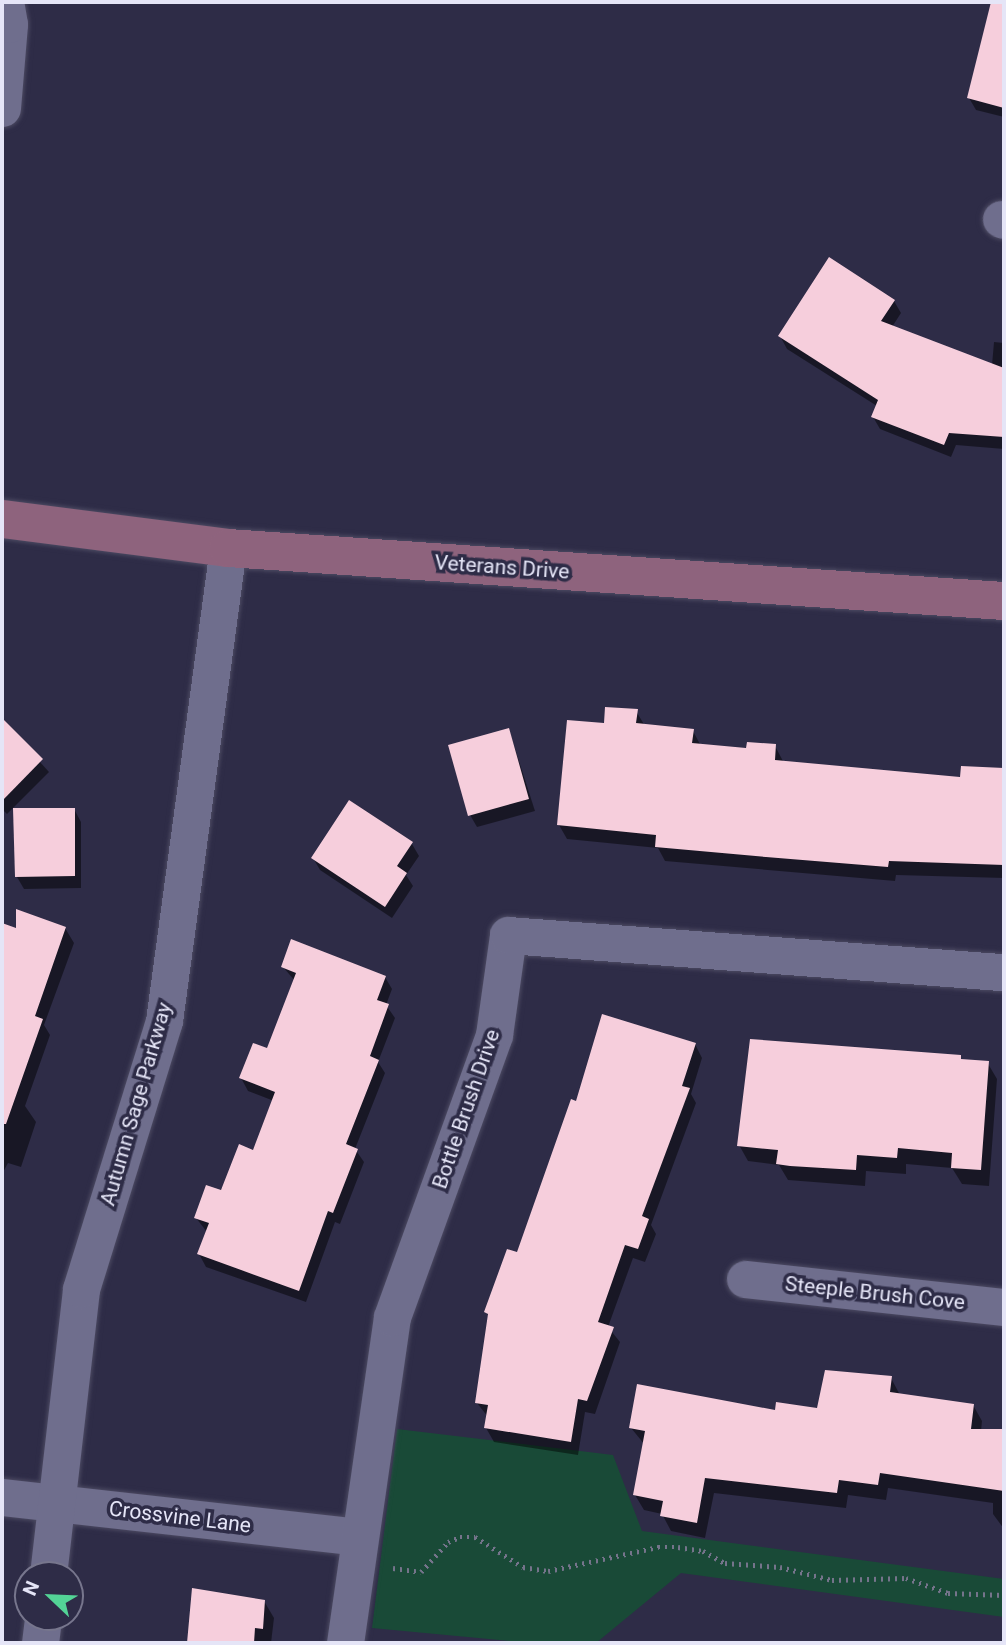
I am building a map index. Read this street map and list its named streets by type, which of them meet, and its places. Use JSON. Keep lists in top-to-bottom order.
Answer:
{
  "streets": {
    "main road": ["Veterans Drive"],
    "street": [
      "Autumn Sage Parkway",
      "Bottle Brush Drive",
      "Steeple Brush Cove",
      "Crossvine Lane"
    ]
  },
  "crossings": [
    ["Veterans Drive", "Autumn Sage Parkway"],
    ["Autumn Sage Parkway", "Crossvine Lane"],
    ["Bottle Brush Drive", "Crossvine Lane"]
  ],
  "north": "top left"
}
